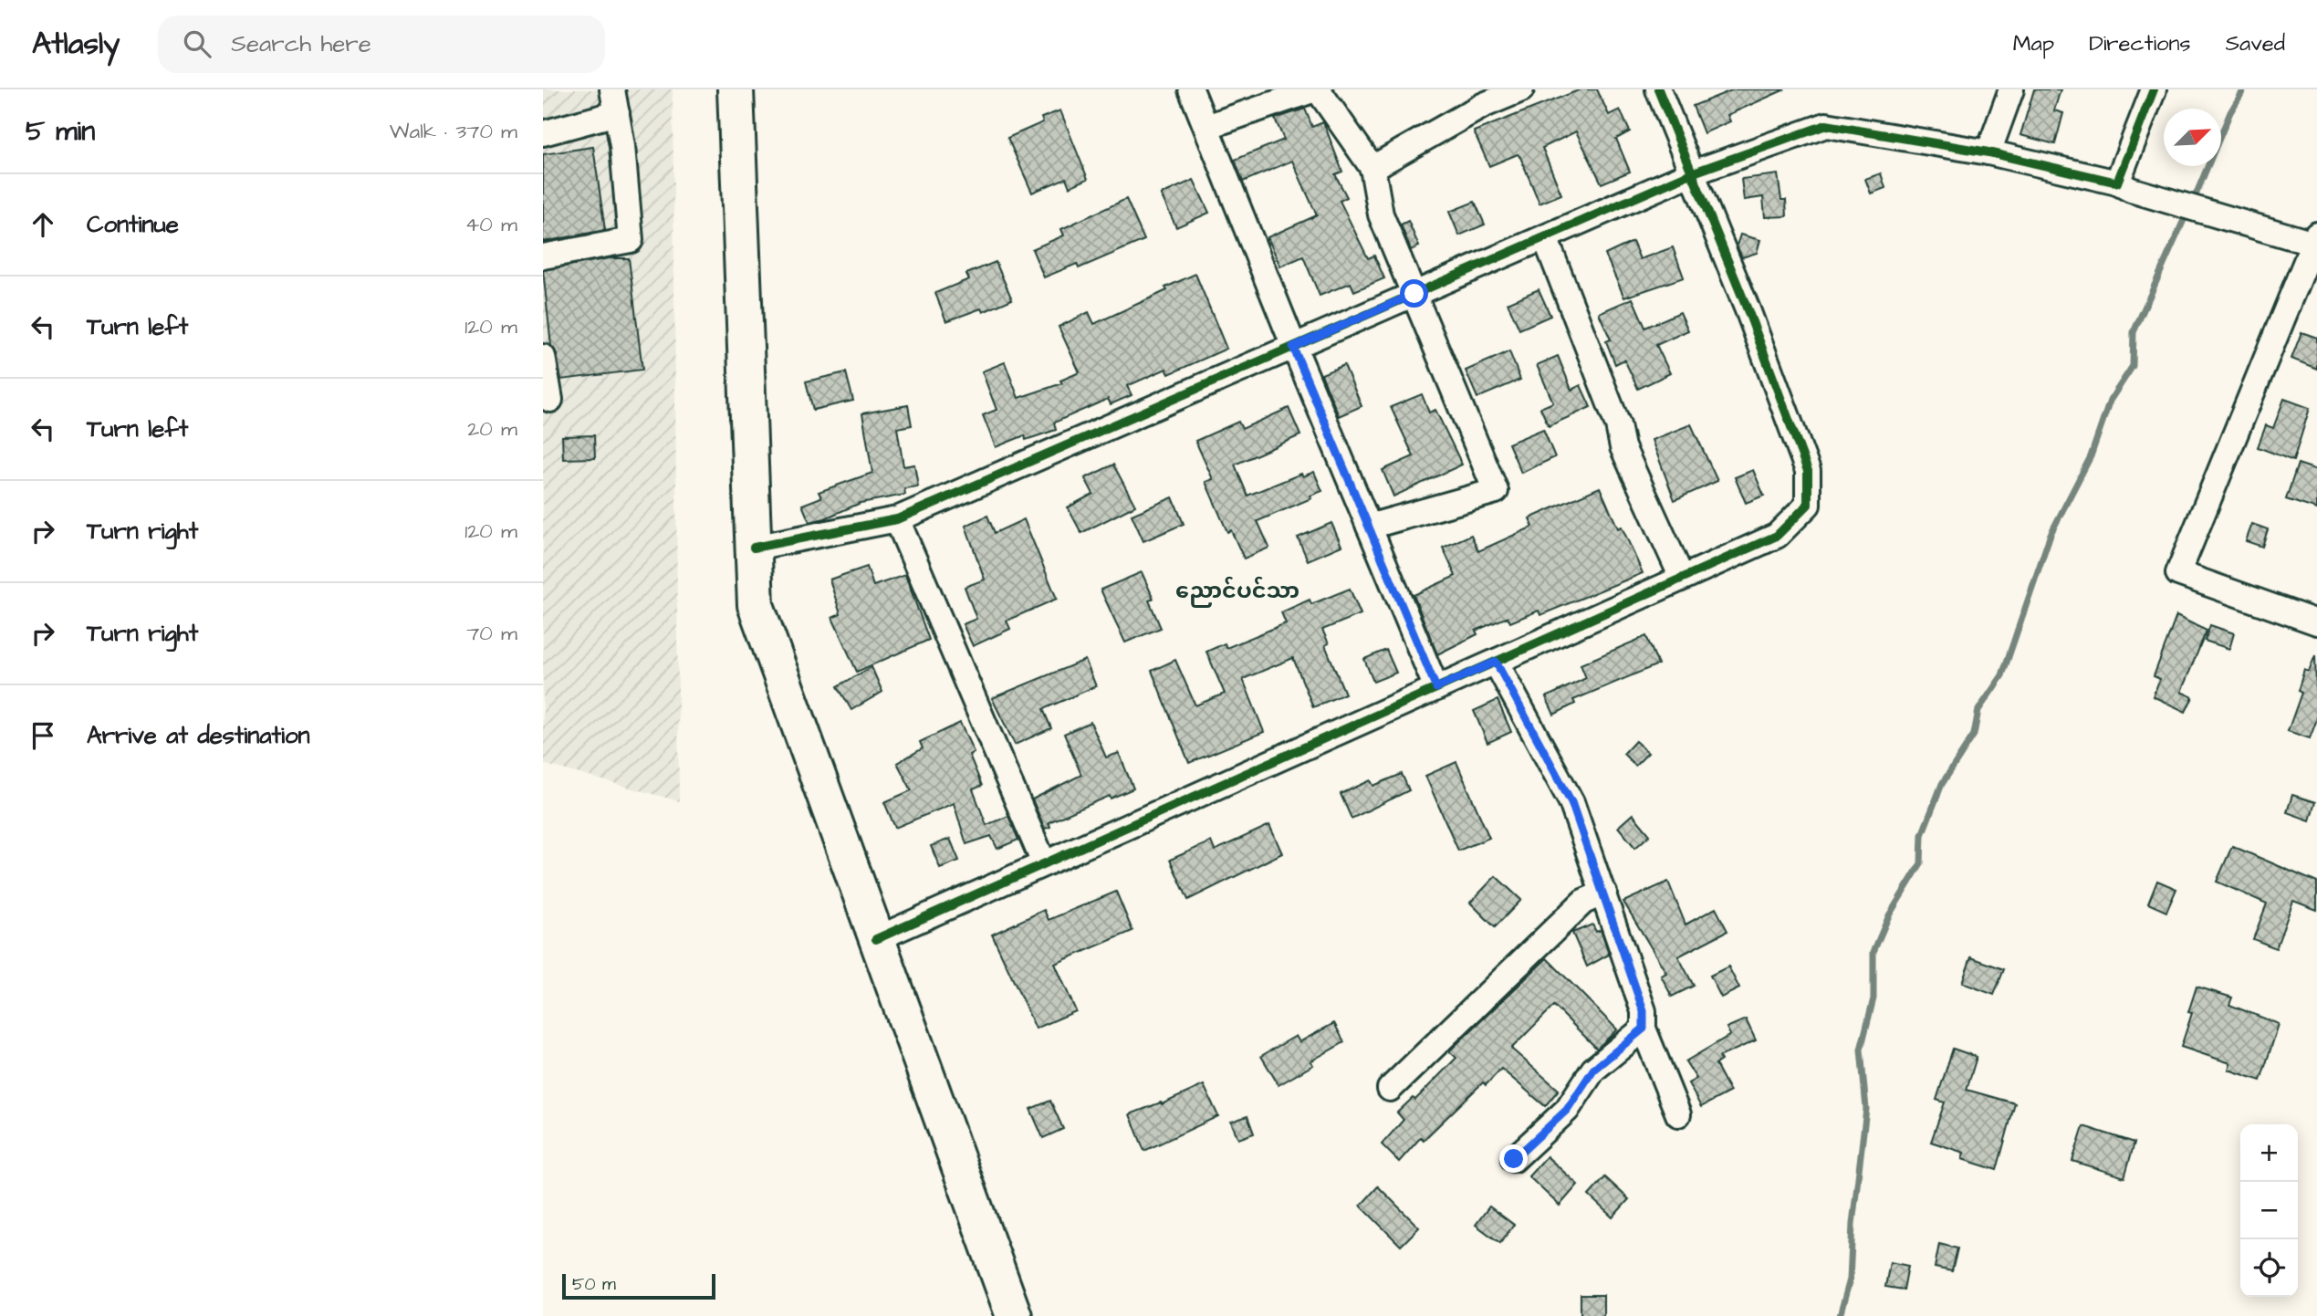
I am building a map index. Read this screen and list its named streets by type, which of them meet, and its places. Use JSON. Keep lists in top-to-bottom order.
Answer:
{
  "districts": ["ညောင်ပင်သာ"],
  "scale_bar": "50 m",
  "north": "top right",
  "page": {
    "header": "Atlasly",
    "search": "Search here",
    "nav": ["Map", "Directions", "Saved"],
    "heading": ["5 min", "Walk · 370 m"],
    "list": [
      ["Continue", "40 m"],
      ["Turn left", "120 m"],
      ["Turn left", "20 m"],
      ["Turn right", "120 m"],
      ["Turn right", "70 m"],
      "Arrive at destination"
    ],
    "map_buttons": ["+", "−"],
    "scale": "50 m"
  }
}
